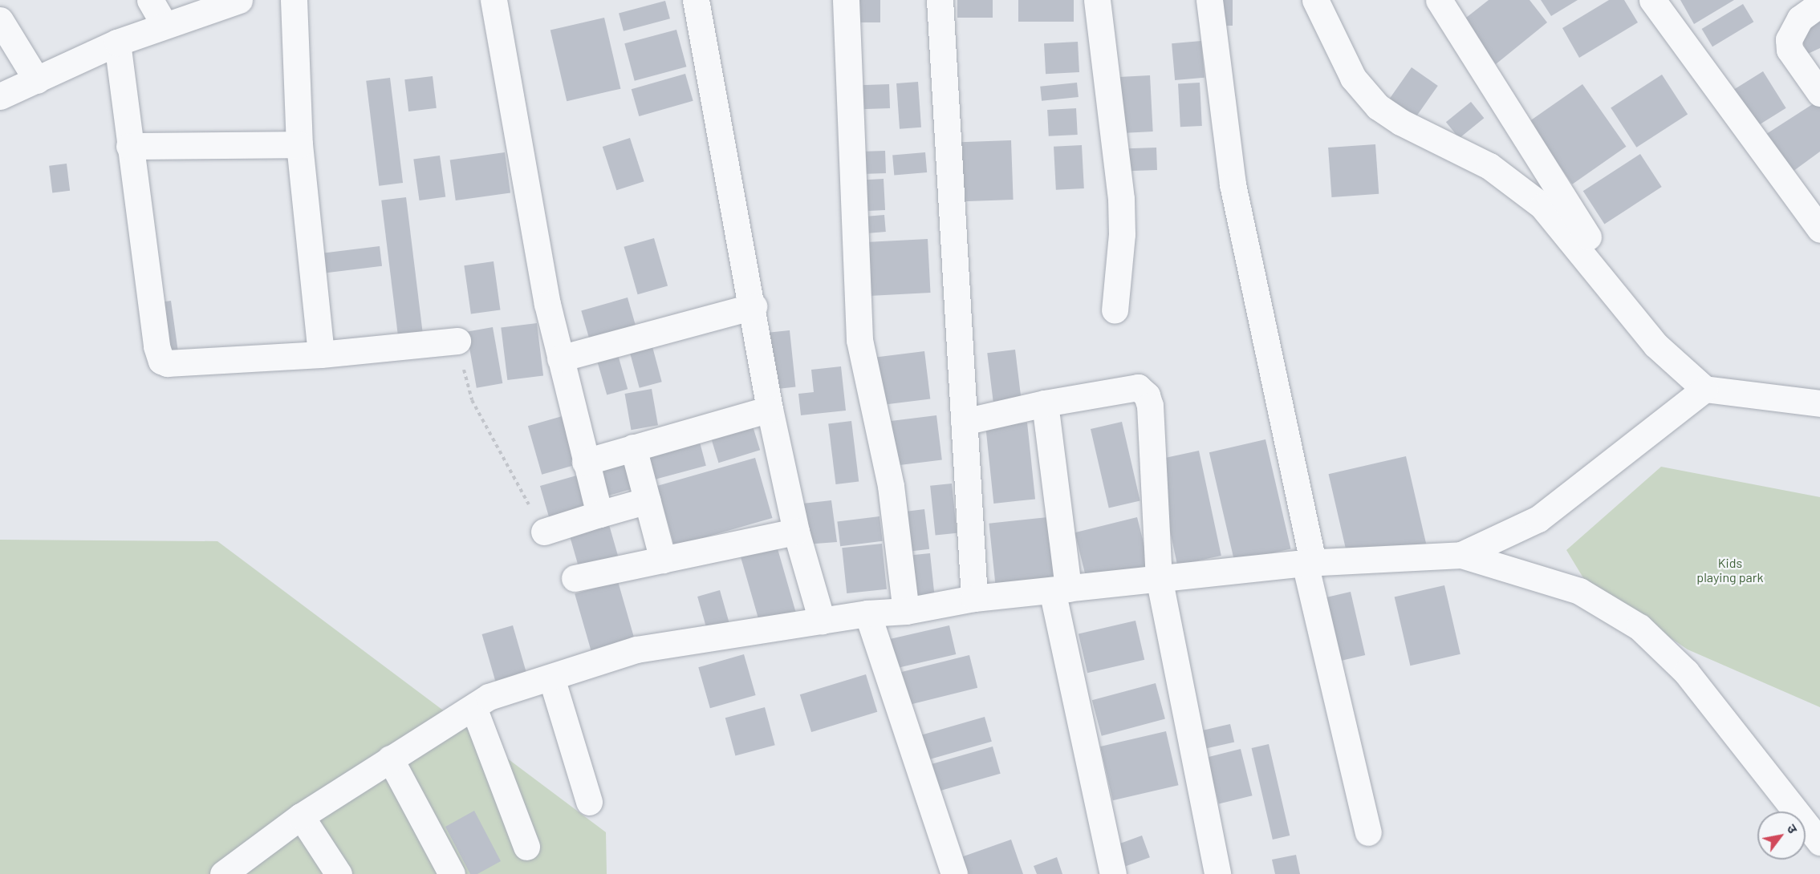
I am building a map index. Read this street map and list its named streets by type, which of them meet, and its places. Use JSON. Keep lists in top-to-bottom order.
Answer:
{
  "parks": ["Kids playing park"],
  "north": "top right"
}
